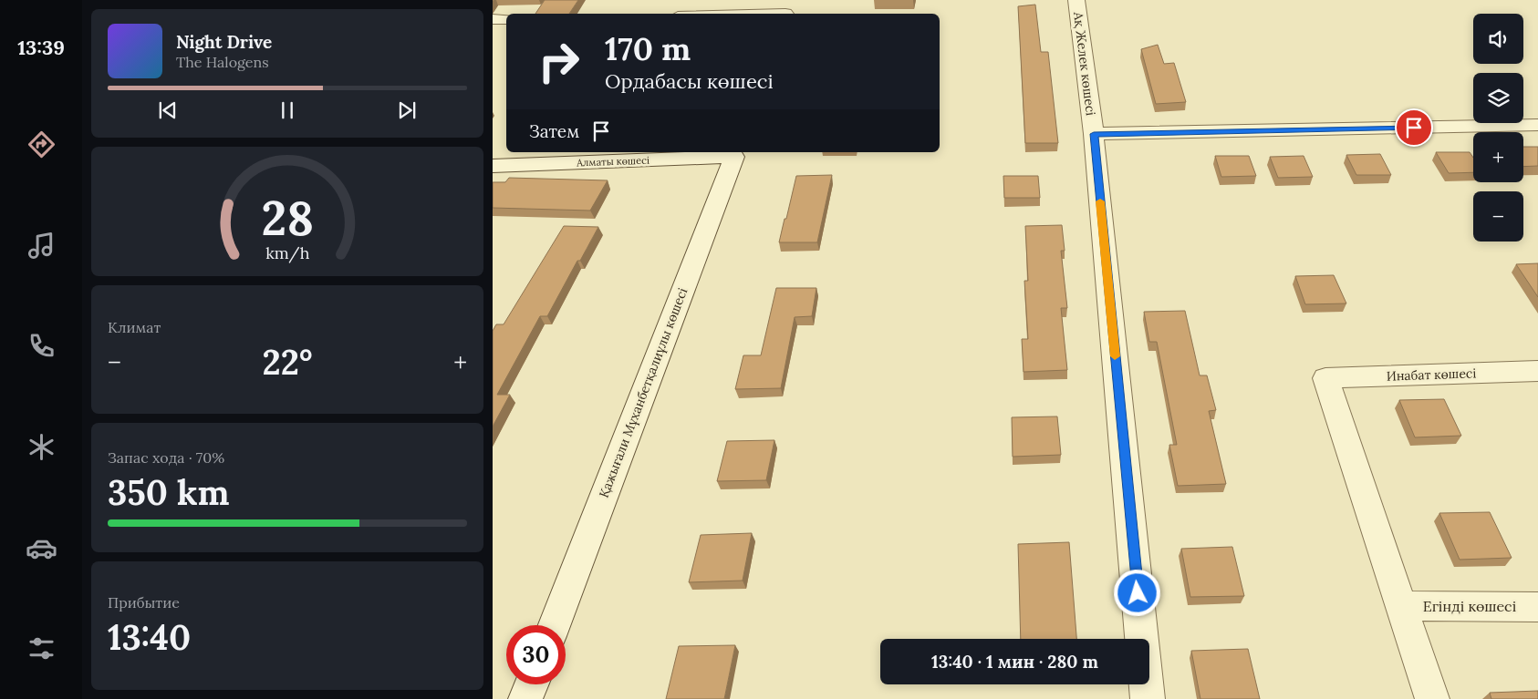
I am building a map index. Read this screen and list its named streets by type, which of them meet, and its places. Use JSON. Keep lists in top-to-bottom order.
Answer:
{
  "streets": {
    "street": [
      "Ақ Желек көшесі",
      "Алматы көшесі",
      "Инабат көшесі",
      "Қажығали Мұханбетқалиұлы көшесі",
      "Егінді көшесі"
    ]
  },
  "crossings": [
    ["Алматы көшесі", "Қажығали Мұханбетқалиұлы көшесі"],
    ["Инабат көшесі", "Егінді көшесі"]
  ],
  "page": {
    "tabs": "13:39",
    "map_buttons": ["+", "−"],
    "turn": ["170 m", "Ордабасы көшесі"],
    "song": ["Night Drive", "The Halogens"],
    "then": "Затем",
    "tile": [
      "Климат",
      ["Запас хода · 70%", "350 km"],
      ["Прибытие", "13:40"]
    ],
    "heat": ["−", "22°", "+"],
    "limit": "30",
    "trip": "13:40 · 1 мин · 280 m",
    "gauge": ["28", "km/h"]
  }
}
